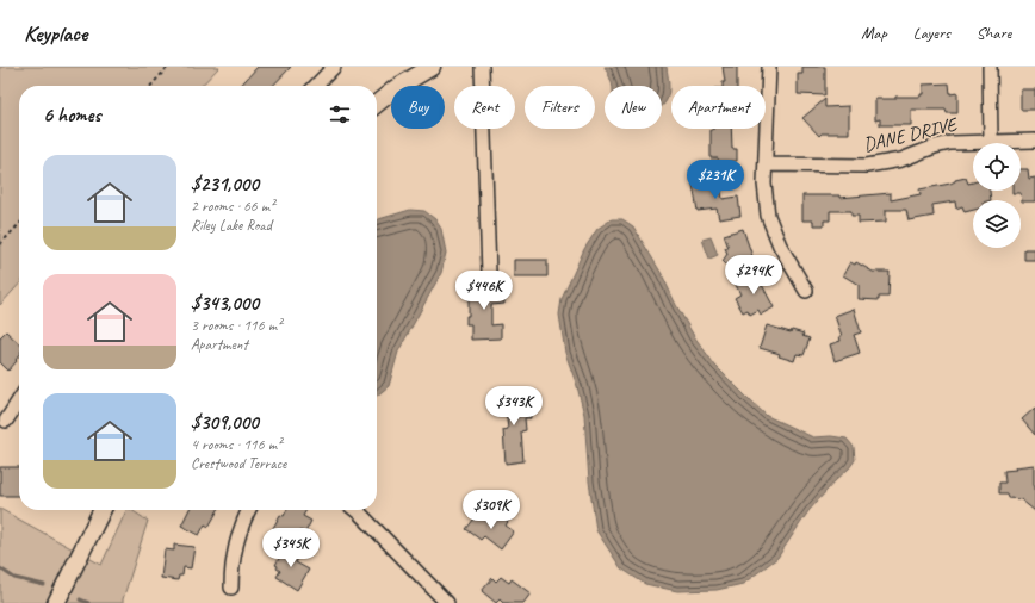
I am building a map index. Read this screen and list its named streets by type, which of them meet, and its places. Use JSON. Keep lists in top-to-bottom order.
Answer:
{
  "streets": {
    "street": ["DANE DRIVE"]
  },
  "page": {
    "header": "Keyplace",
    "nav": ["Map", "Layers", "Share"],
    "chip": [
      "Buy",
      "Rent",
      "Filters",
      "New",
      "Apartment"
    ],
    "heading": "6 homes",
    "list": [
      {
        "name": "$231,000",
        "note": "2 rooms · 66 m² · Riley Lake Road"
      },
      {
        "name": "$343,000",
        "note": "3 rooms · 116 m² · Apartment"
      },
      {
        "name": "$309,000",
        "note": "4 rooms · 116 m² · Crestwood Terrace"
      }
    ],
    "price": [
      "$231K",
      "$294K",
      "$446K",
      "$343K",
      "$309K",
      "$345K"
    ]
  }
}
